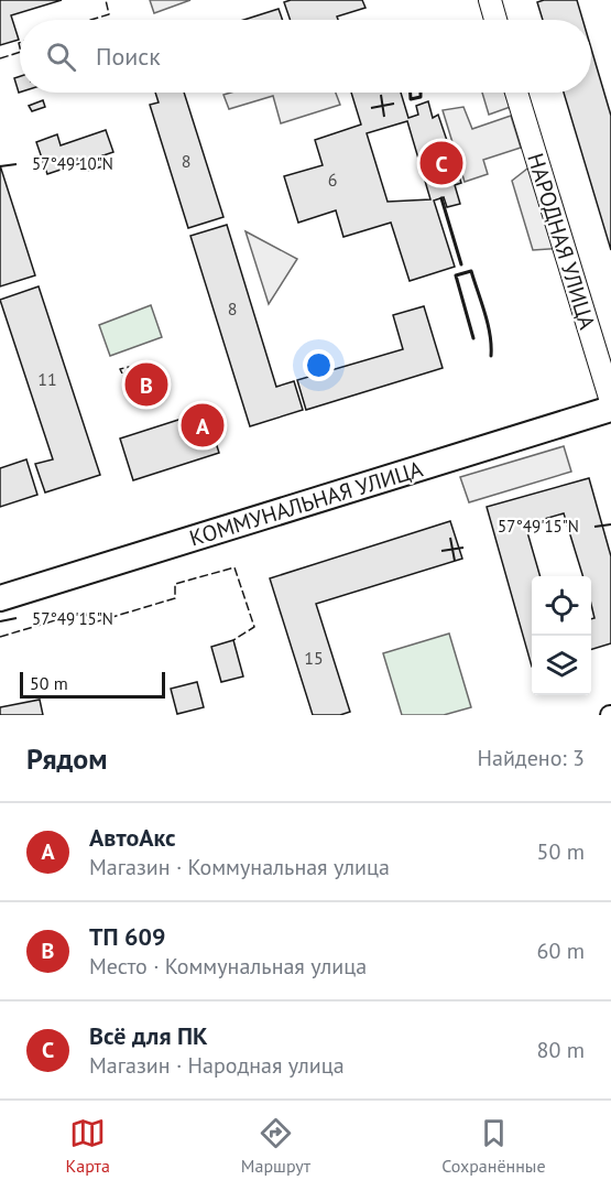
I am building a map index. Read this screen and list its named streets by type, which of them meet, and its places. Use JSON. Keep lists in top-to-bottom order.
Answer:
{
  "streets": {
    "main road": ["КОММУНАЛЬНАЯ УЛИЦА"],
    "street": ["НАРОДНАЯ УЛИЦА"]
  },
  "house_numbers": [
    "8",
    "6",
    "8",
    "11",
    "15"
  ],
  "scale_bar": "50 m",
  "page": {
    "search": "Поиск",
    "pins": ["C", "B", "A"],
    "scale": "50 m",
    "heading": ["Рядом", "Найдено: 3"],
    "list": [
      {
        "mark": "A",
        "name": "АвтоАкс",
        "note": "Магазин · Коммунальная улица",
        "value": "50 m"
      },
      {
        "mark": "B",
        "name": "ТП 609",
        "note": "Место · Коммунальная улица",
        "value": "60 m"
      },
      {
        "mark": "C",
        "name": "Всё для ПК",
        "note": "Магазин · Народная улица",
        "value": "80 m"
      }
    ],
    "nav": ["Карта", "Маршрут", "Сохранённые"]
  },
  "coordinates": ["57°49'10\"N", "57°49'15\"N"]
}
